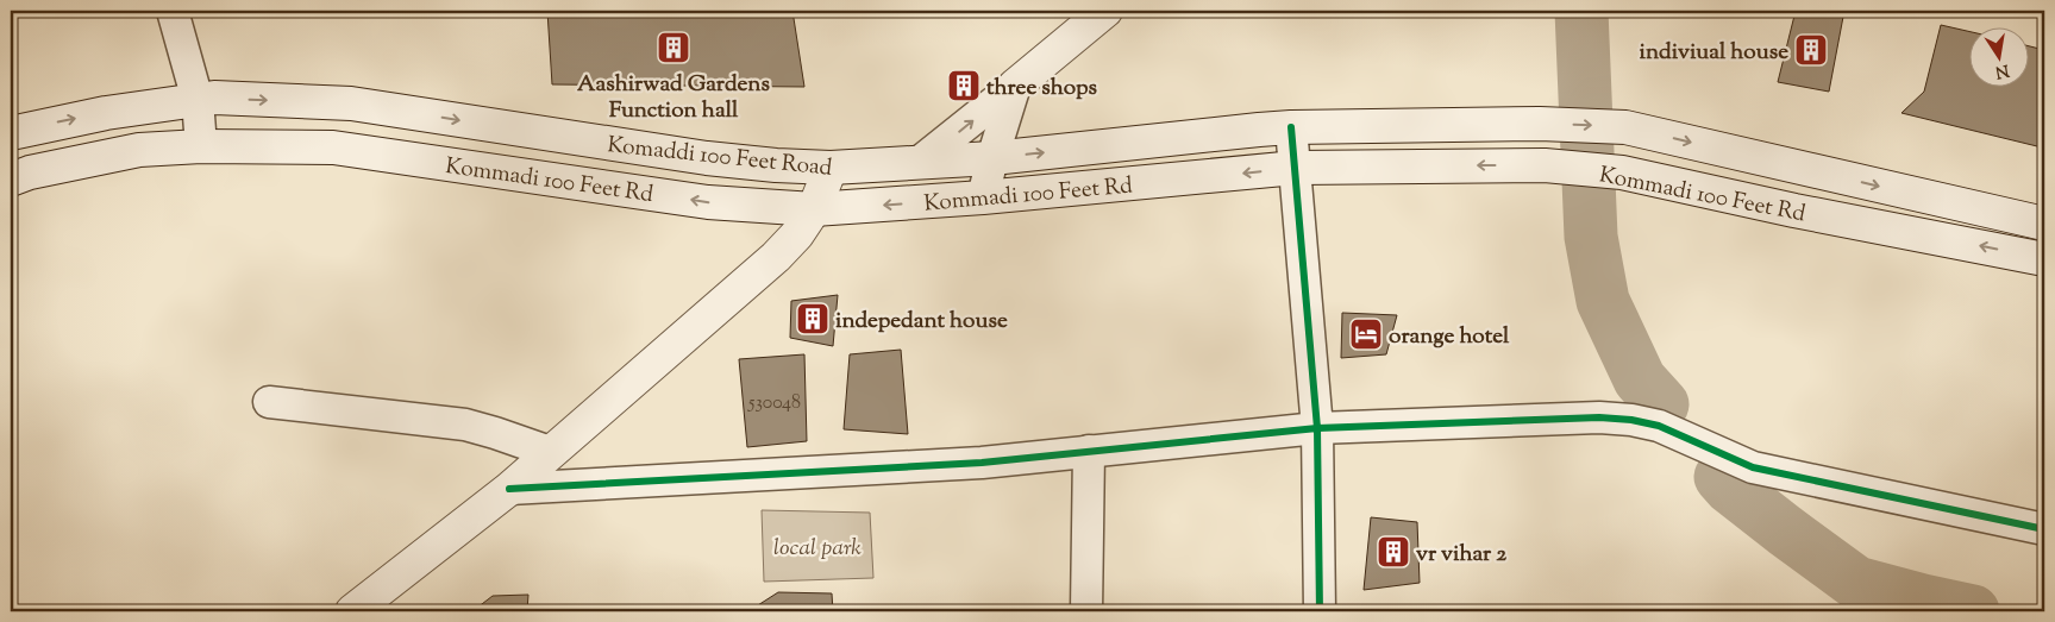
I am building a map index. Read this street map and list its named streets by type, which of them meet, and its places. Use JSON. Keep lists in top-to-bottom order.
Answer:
{
  "streets": {
    "main road": ["Komaddi 100 Feet Road", "Kommadi 100 Feet Rd"]
  },
  "one_way": ["Komaddi 100 Feet Road", "Kommadi 100 Feet Rd"],
  "parks": ["local park"],
  "places": {
    "building": [
      "Aashirwad Gardens Function hall",
      "indiviual house",
      "three shops",
      "indepedant house",
      "vr vihar 2"
    ],
    "hotel": ["orange hotel"]
  },
  "house_numbers": ["530048"],
  "north": "bottom"
}
